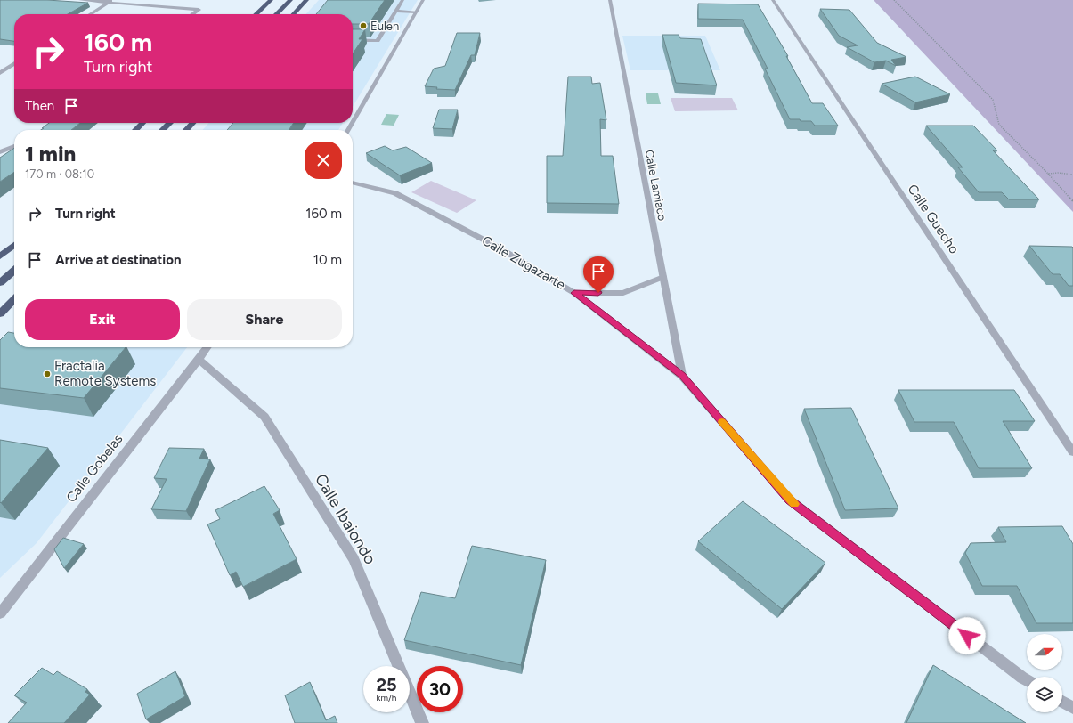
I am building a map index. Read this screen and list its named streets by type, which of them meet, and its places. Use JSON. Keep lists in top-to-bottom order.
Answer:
{
  "streets": {
    "street": [
      "Calle Lamiaco",
      "Calle Guecho",
      "Calle Zugazarte",
      "Calle Gobelas",
      "Calle Ibaiondo"
    ]
  },
  "crossings": [
    ["Calle Lamiaco", "Calle Zugazarte"],
    ["Calle Gobelas", "Calle Ibaiondo"]
  ],
  "places": ["Eulen", "Fractalia Remote Systems"],
  "north": "right",
  "page": {
    "turn": ["160 m", "Turn right"],
    "then": "Then",
    "heading": ["1 min", "170 m · 08:10"],
    "list": [
      {
        "name": "Turn right",
        "value": "160 m"
      },
      {
        "name": "Arrive at destination",
        "value": "10 m"
      }
    ],
    "buttons": ["Exit", "Share"],
    "speed": "25 km/h",
    "limit": "30"
  }
}
